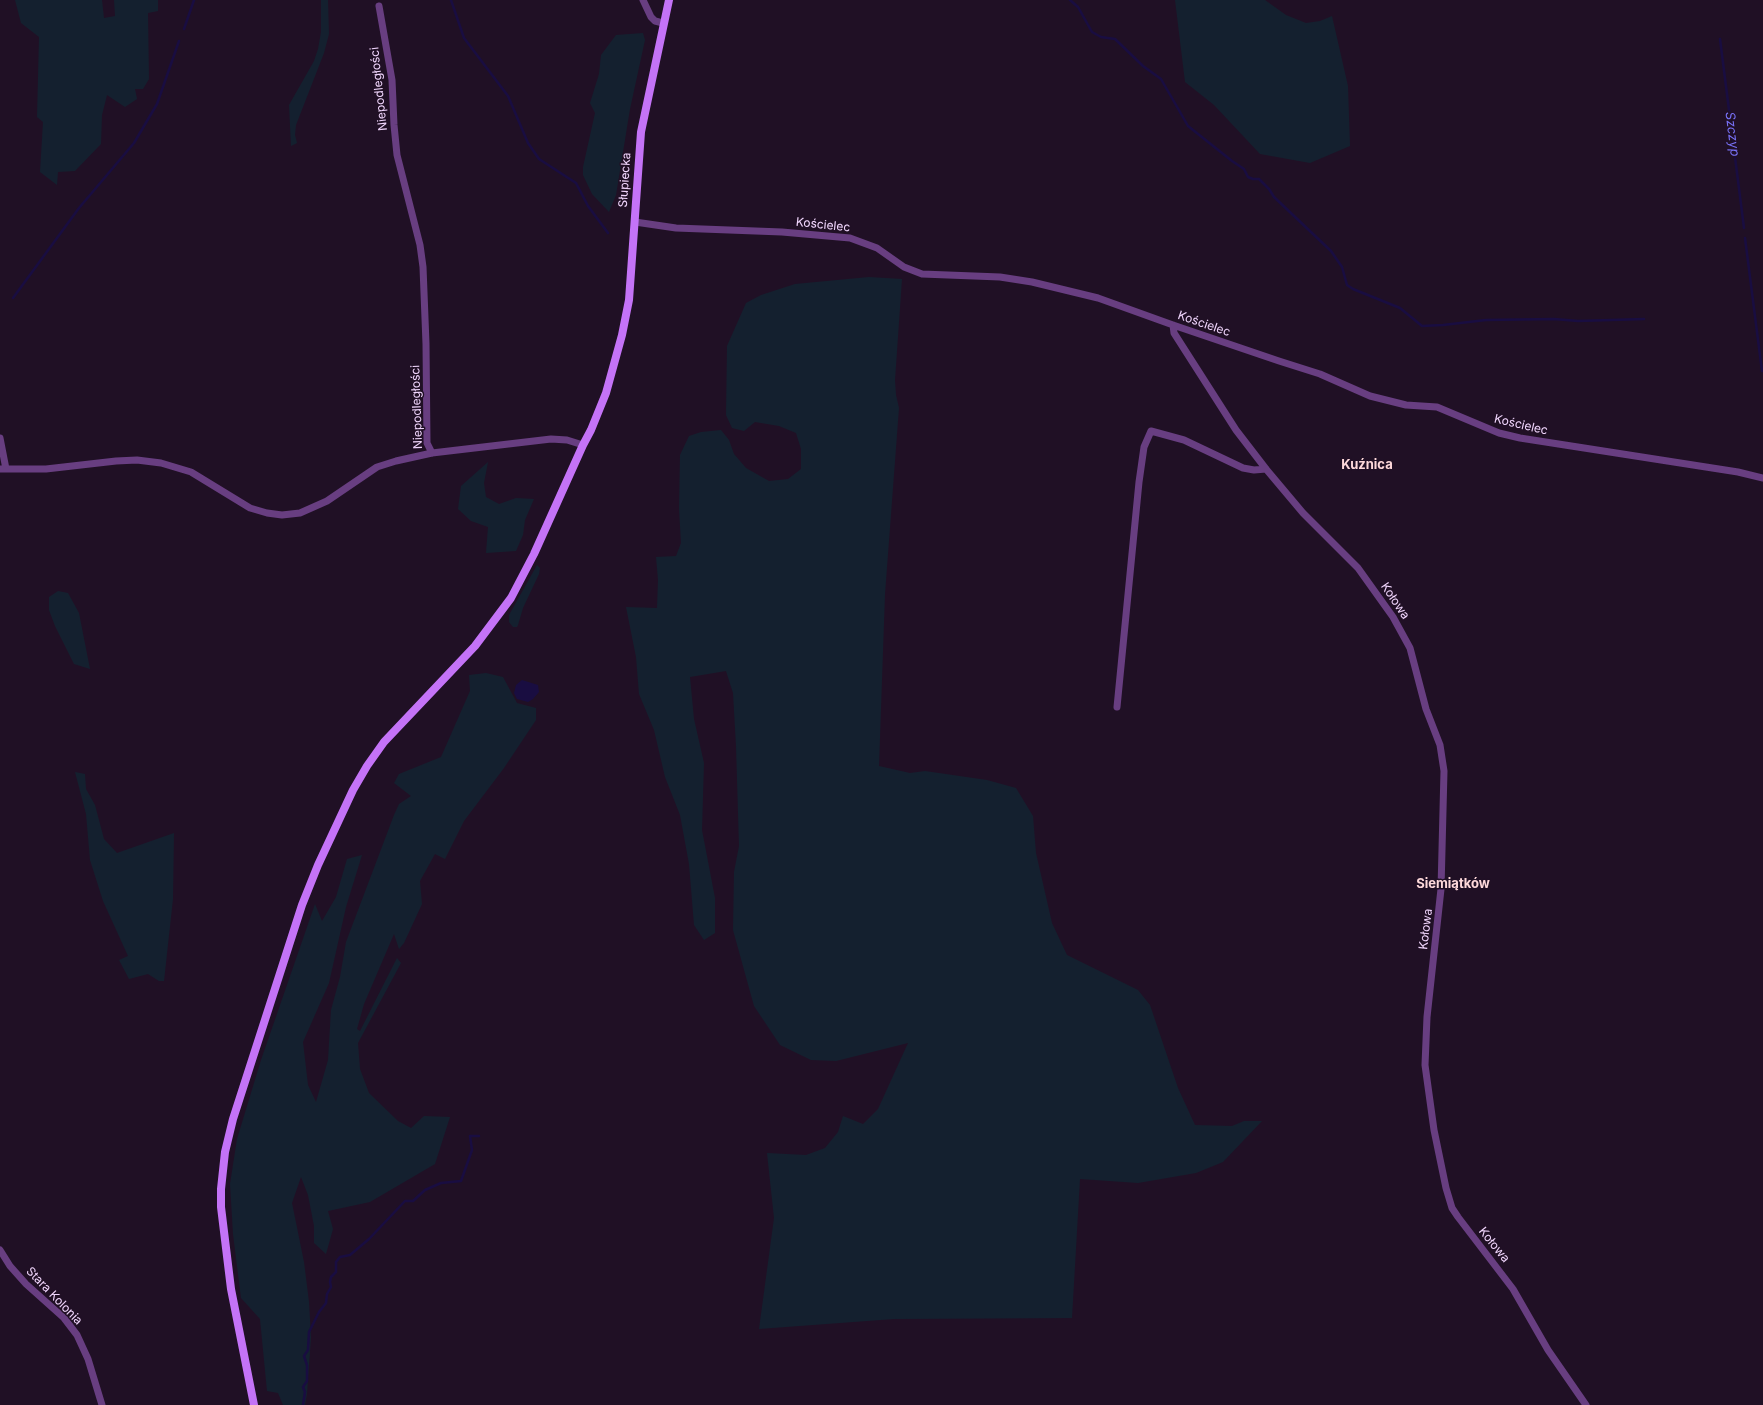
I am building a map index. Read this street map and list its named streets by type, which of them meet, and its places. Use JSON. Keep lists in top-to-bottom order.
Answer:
{
  "streets": {
    "main road": ["Słupiecka"],
    "street": [
      "Niepodległości",
      "Kościelec",
      "Kołowa",
      "Stara Kolonia"
    ]
  },
  "crossings": [
    ["Słupiecka", "Kościelec"],
    ["Kościelec", "Kołowa"]
  ],
  "districts": ["Kuźnica", "Siemiątków"],
  "water": ["Szczyp"]
}
